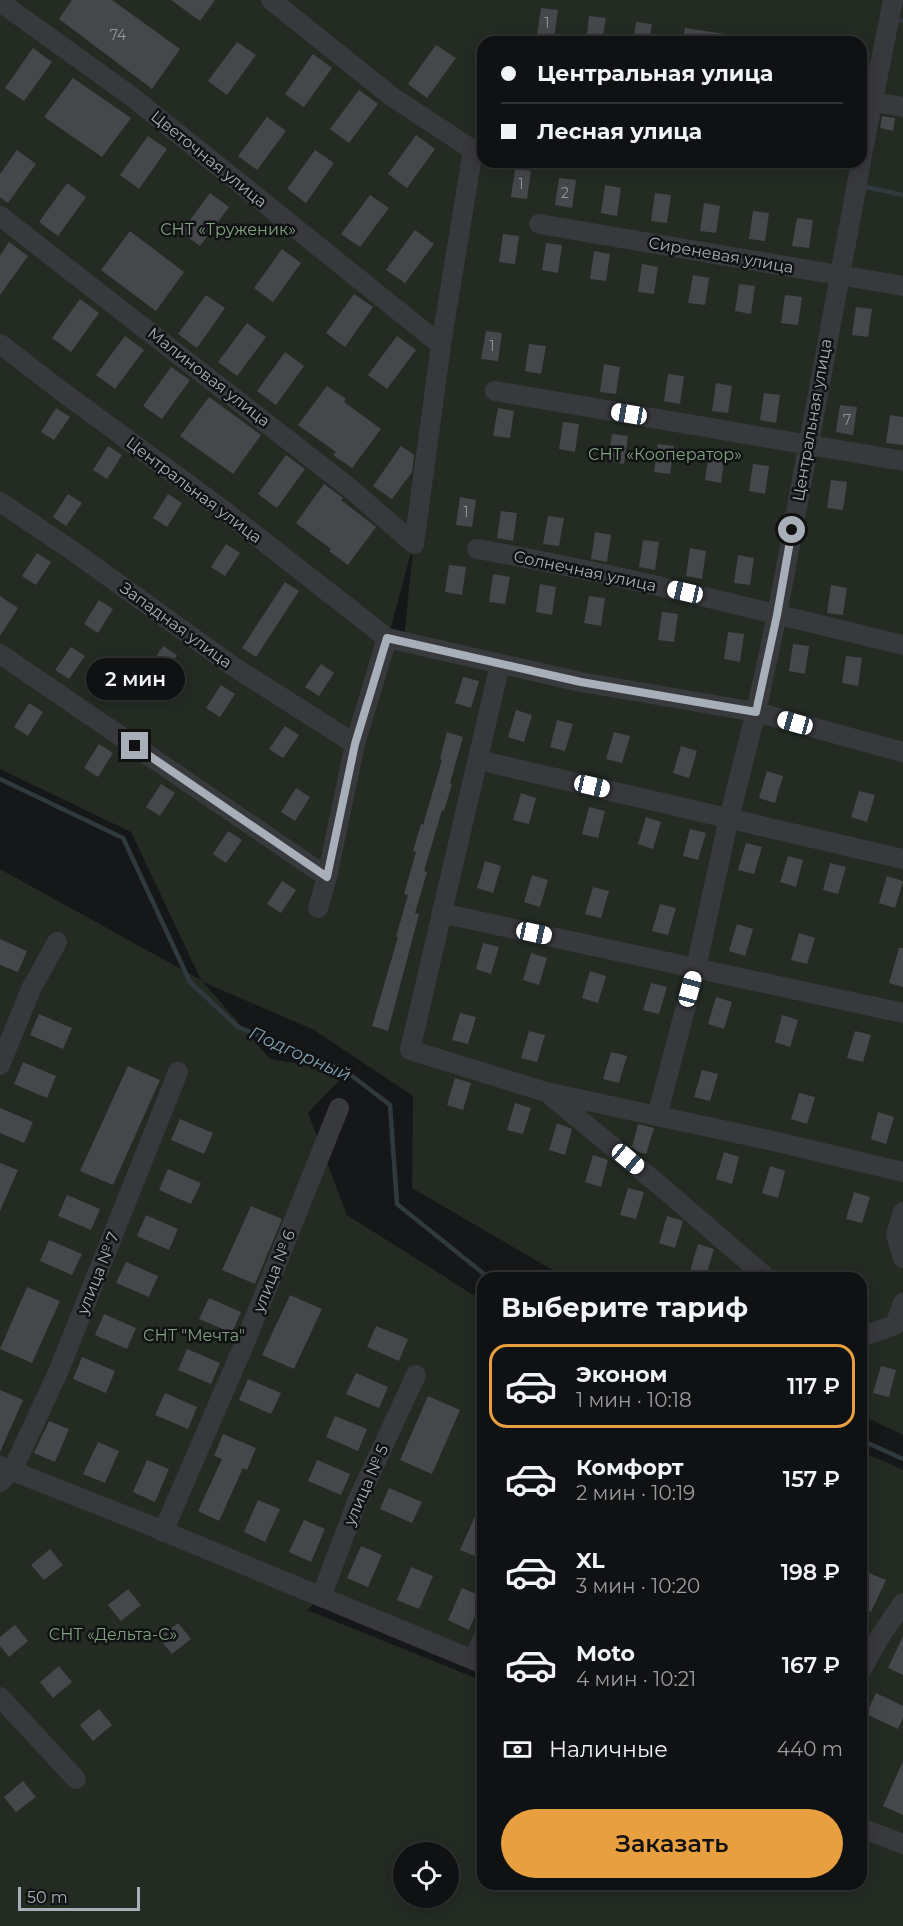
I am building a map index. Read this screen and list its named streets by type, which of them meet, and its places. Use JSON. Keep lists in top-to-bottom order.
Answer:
{
  "streets": {
    "street": [
      "Цветочная улица",
      "Сиреневая улица",
      "Малиновая улица",
      "Центральная улица",
      "Солнечная улица",
      "Западная улица",
      "улица № 6",
      "улица № 7",
      "улица № 5"
    ]
  },
  "crossings": [
    ["Цветочная улица", "Малиновая улица"],
    ["Сиреневая улица", "Центральная улица"],
    ["Центральная улица", "Солнечная улица"]
  ],
  "water": ["Подгорный"],
  "parks": [
    "СНТ «Труженик»",
    "СНТ «Кооператор»",
    "СНТ \"Мечта\"",
    "СНТ «Дельта-С»"
  ],
  "house_numbers": [
    "1",
    "74",
    "1",
    "2",
    "1",
    "7",
    "1"
  ],
  "scale_bar": "50 m",
  "page": {
    "banner": ["Центральная улица", "Лесная улица"],
    "bubble": "2 мин",
    "heading": "Выберите тариф",
    "list": [
      {
        "name": "Эконом",
        "note": "1 мин · 10:18",
        "value": "117 ₽"
      },
      {
        "name": "Комфорт",
        "note": "2 мин · 10:19",
        "value": "157 ₽"
      },
      {
        "name": "XL",
        "note": "3 мин · 10:20",
        "value": "198 ₽"
      },
      {
        "name": "Moto",
        "note": "4 мин · 10:21",
        "value": "167 ₽"
      }
    ],
    "pay": ["Наличные", "440 m"],
    "buttons": "Заказать",
    "scale": "50 m"
  }
}
